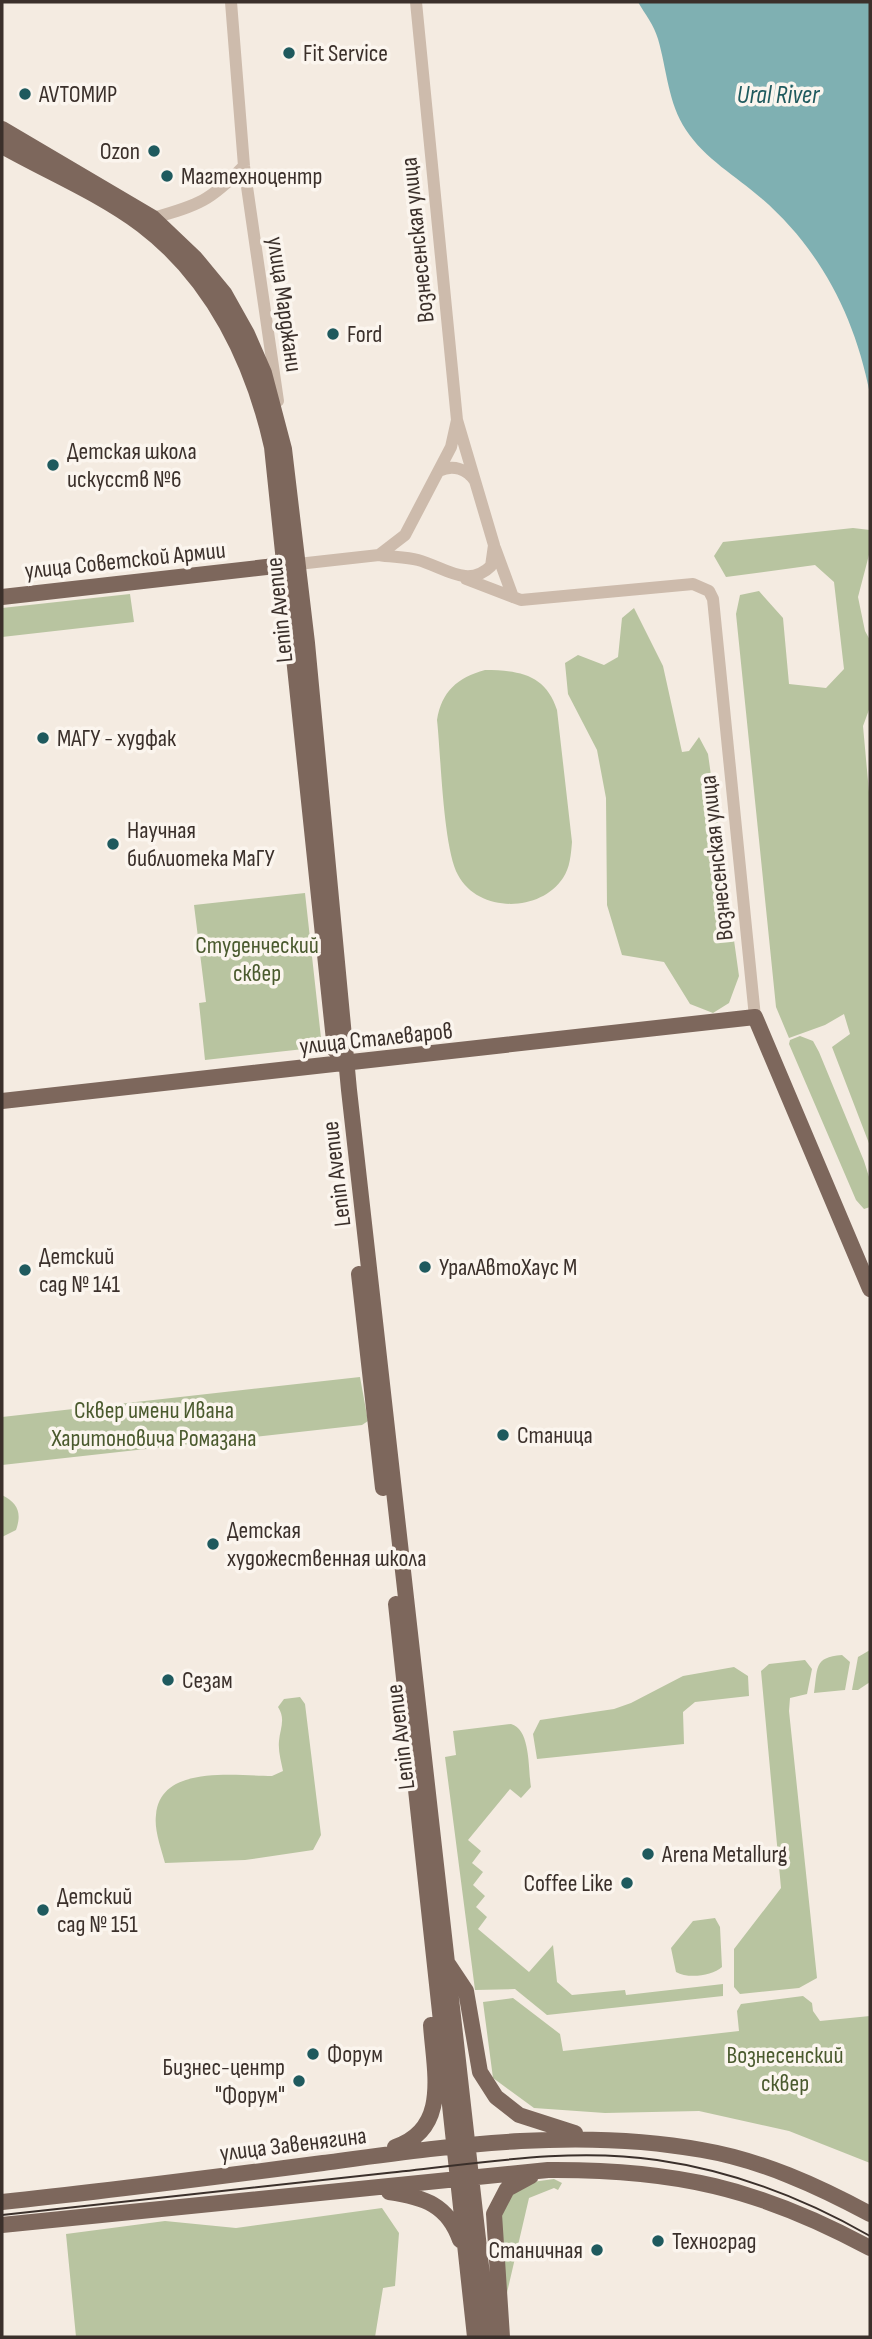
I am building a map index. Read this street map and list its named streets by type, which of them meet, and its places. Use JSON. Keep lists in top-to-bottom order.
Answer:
{
  "streets": {
    "main road": [
      "Вознесенская улица",
      "улица Советской Армии",
      "Lenin Avenue",
      "улица Сталеваров",
      "улица Завенягина"
    ],
    "street": ["улица Марджани"]
  },
  "crossings": [
    ["Вознесенская улица", "улица Советской Армии"],
    ["Вознесенская улица", "улица Сталеваров"],
    ["улица Марджани", "Lenin Avenue"],
    ["улица Советской Армии", "Lenin Avenue"],
    ["Lenin Avenue", "улица Сталеваров"],
    ["Lenin Avenue", "улица Завенягина"]
  ],
  "water": ["Ural River"],
  "parks": ["Студенческий сквер", "Сквер имени Ивана Харитоновича Ромазана", "Вознесенский cквер"],
  "places": [
    "Fit Service",
    "AVTOМИР",
    "Ozon",
    "Магтехноцентр",
    "Ford",
    "Детская школа искусств №6",
    "МАГУ - худфак",
    "Научная библиотека МаГУ",
    "УралАвтоХаус М",
    "Детский сад № 141",
    "Станица",
    "Детская художественная школа",
    "Сезам",
    "Arena Metallurg",
    "Coffee Like",
    "Детский сад № 151",
    "Форум",
    "Бизнес-центр \"Форум\"",
    "Техноград",
    "Станичная"
  ]
}
